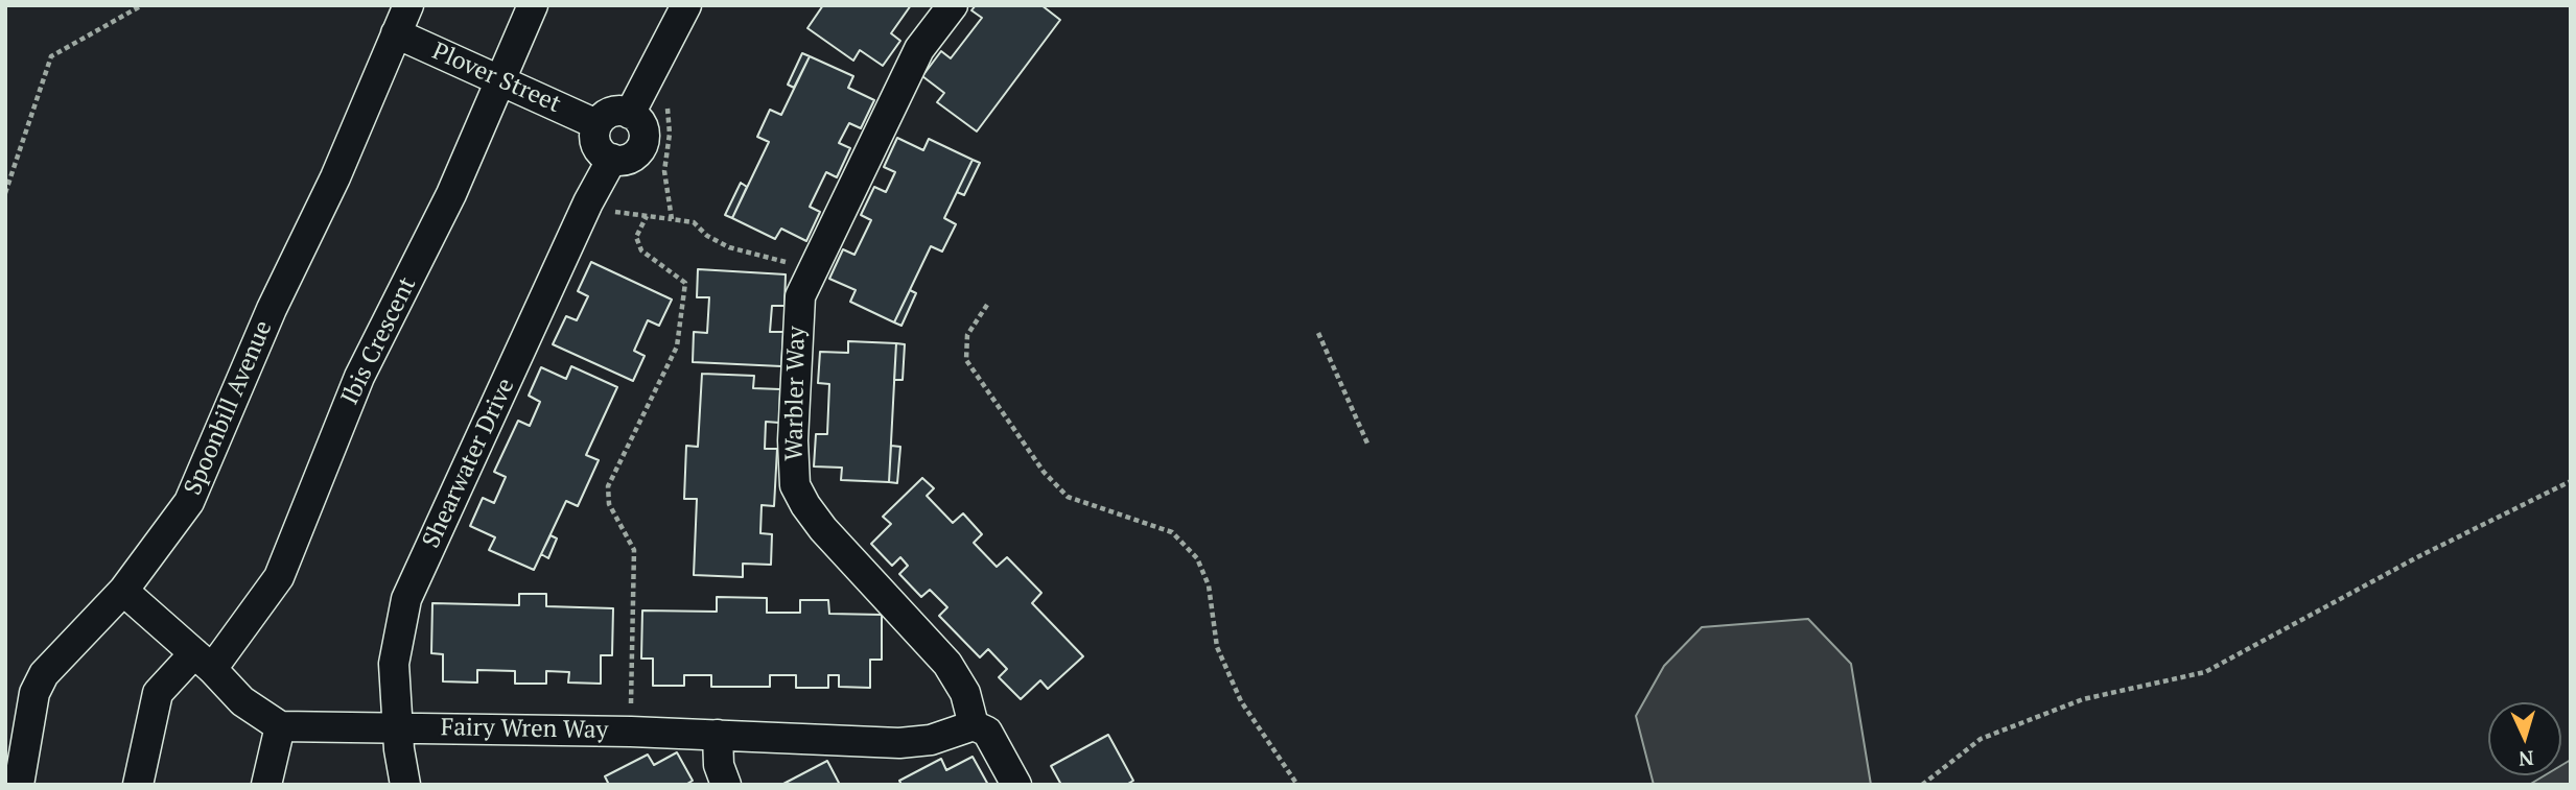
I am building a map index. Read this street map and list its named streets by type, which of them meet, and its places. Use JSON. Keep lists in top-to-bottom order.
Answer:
{
  "streets": {
    "street": [
      "Plover Street",
      "Ibis Crescent",
      "Warbler Way",
      "Spoonbill Avenue",
      "Shearwater Drive",
      "Fairy Wren Way"
    ]
  },
  "crossings": [
    ["Plover Street", "Ibis Crescent"],
    ["Plover Street", "Spoonbill Avenue"],
    ["Plover Street", "Shearwater Drive"],
    ["Warbler Way", "Fairy Wren Way"],
    ["Shearwater Drive", "Fairy Wren Way"]
  ],
  "north": "bottom"
}
